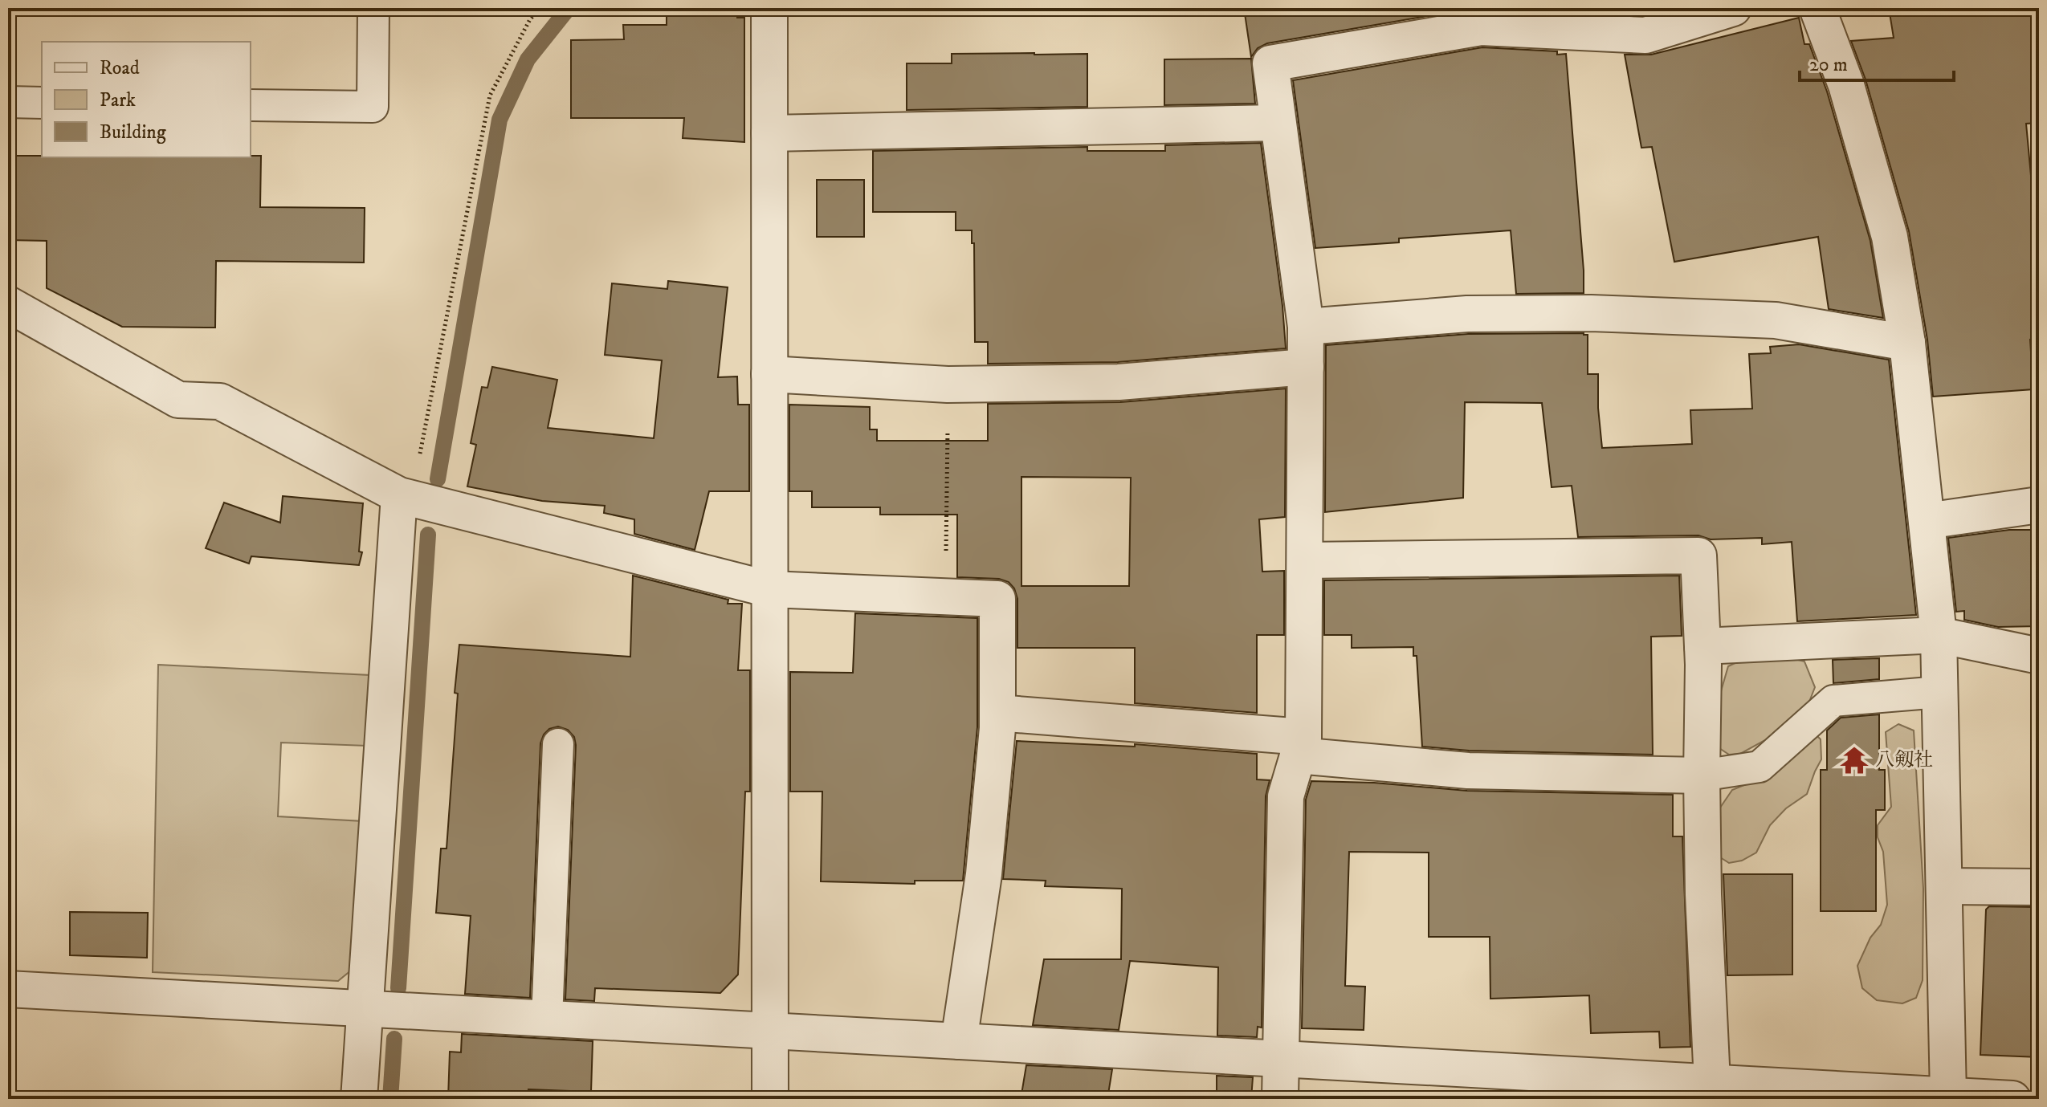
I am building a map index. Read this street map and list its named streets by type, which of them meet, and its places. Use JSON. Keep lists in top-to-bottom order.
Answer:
{
  "places": {
    "temple": ["八剱社"]
  },
  "legend": ["Road", "Park", "Building"],
  "scale_bar": "20 m"
}
